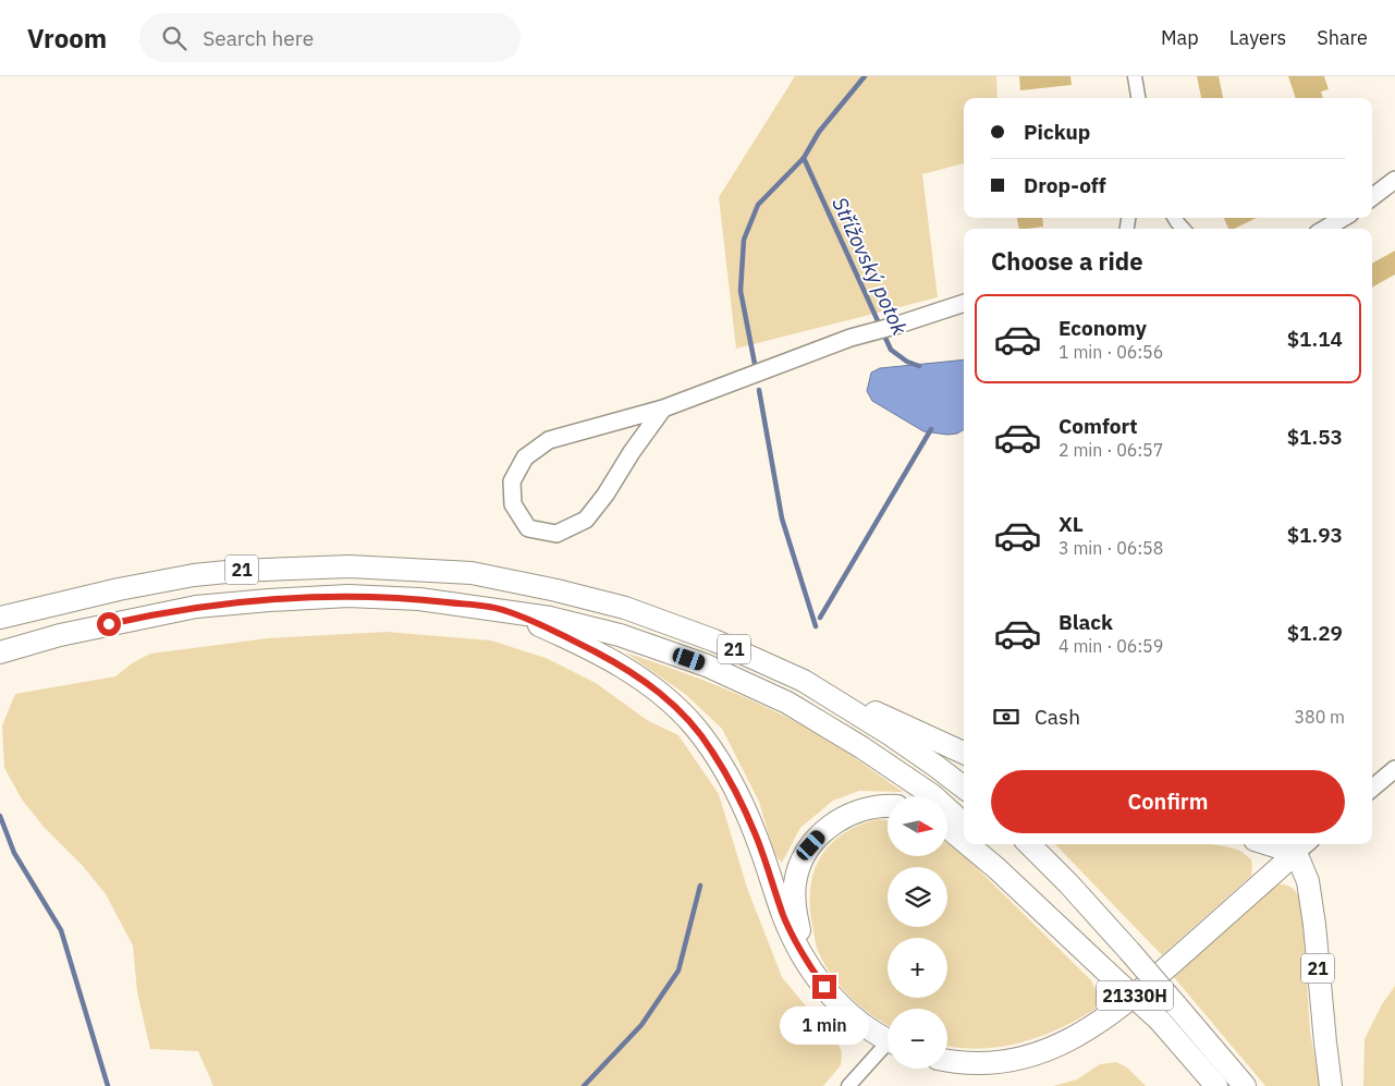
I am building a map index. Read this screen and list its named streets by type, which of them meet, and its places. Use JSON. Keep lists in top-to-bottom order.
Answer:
{
  "streets": {
    "highway": ["21", "21330H"]
  },
  "crossings": [
    ["21", "21330H"]
  ],
  "water": ["Střížovský potok"],
  "north": "right",
  "page": {
    "header": "Vroom",
    "search": "Search here",
    "nav": ["Map", "Layers", "Share"],
    "banner": ["Pickup", "Drop-off"],
    "heading": "Choose a ride",
    "list": [
      {
        "name": "Economy",
        "note": "1 min · 06:56",
        "value": "$1.14"
      },
      {
        "name": "Comfort",
        "note": "2 min · 06:57",
        "value": "$1.53"
      },
      {
        "name": "XL",
        "note": "3 min · 06:58",
        "value": "$1.93"
      },
      {
        "name": "Black",
        "note": "4 min · 06:59",
        "value": "$1.29"
      }
    ],
    "pay": ["Cash", "380 m"],
    "buttons": "Confirm",
    "map_buttons": ["+", "−"],
    "bubble": "1 min"
  }
}
